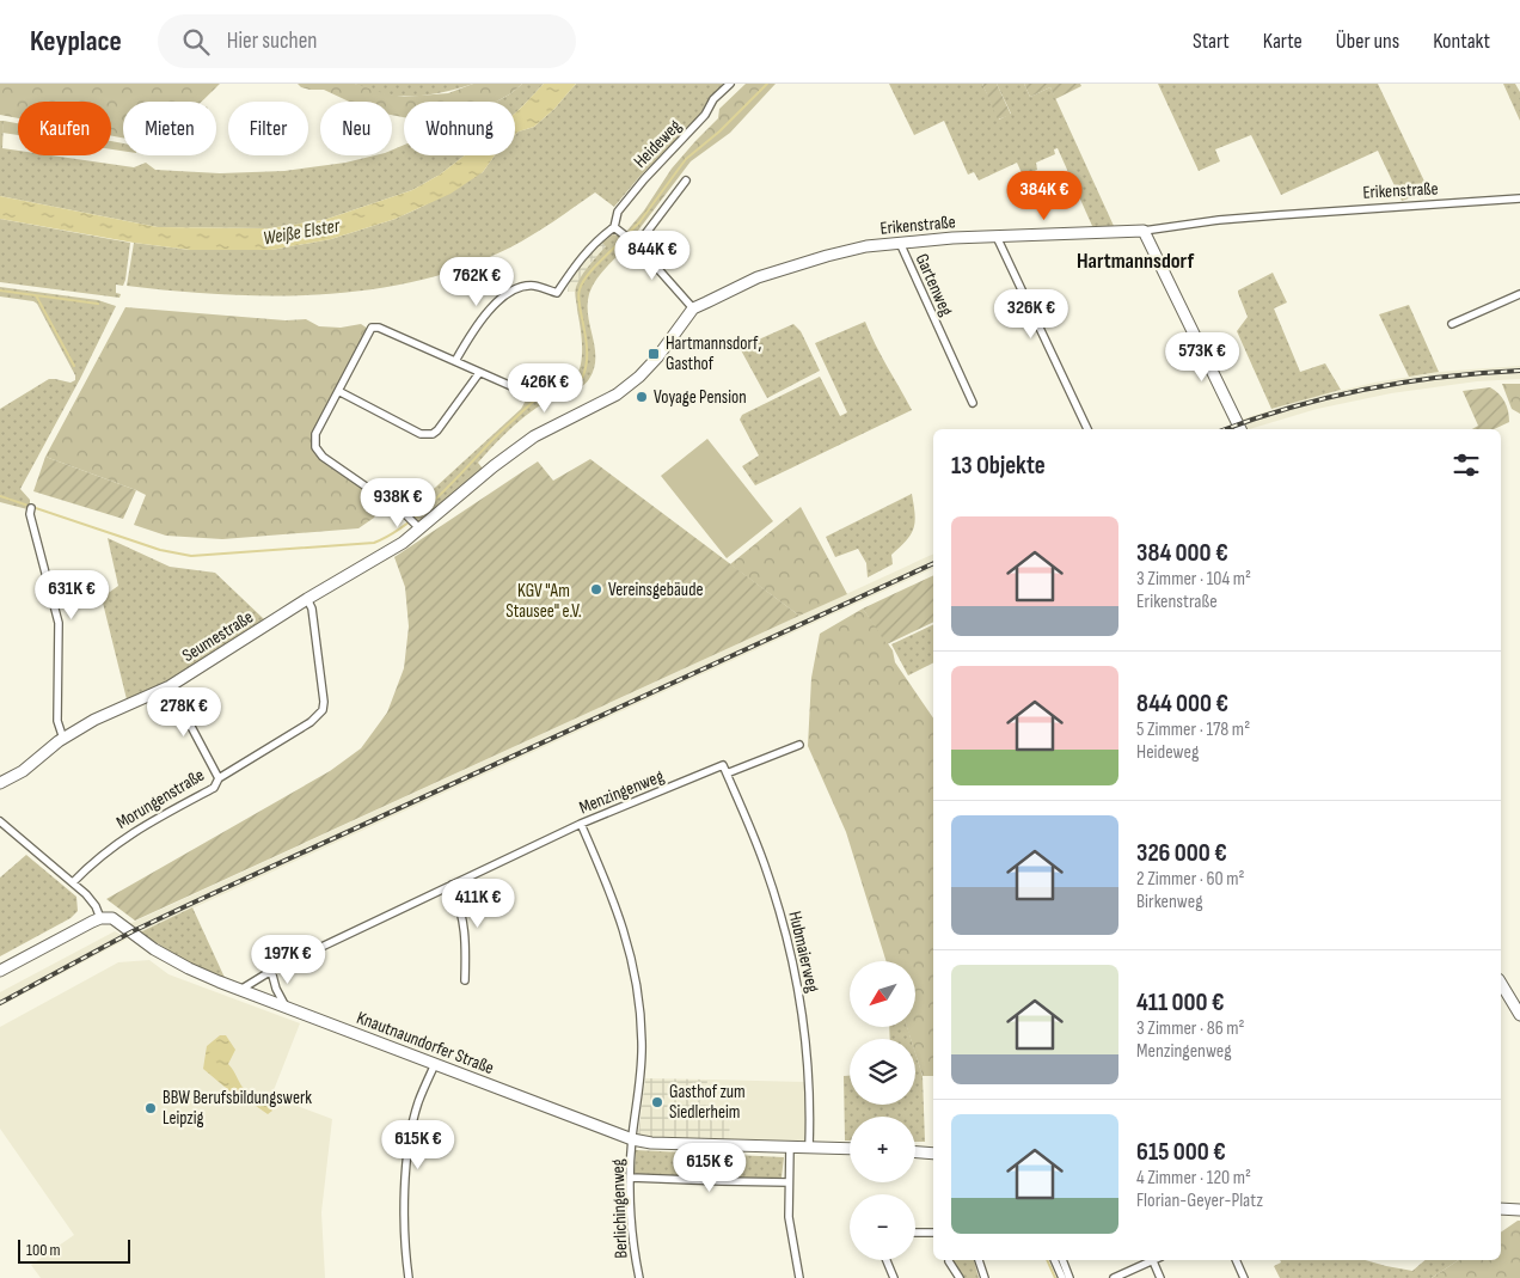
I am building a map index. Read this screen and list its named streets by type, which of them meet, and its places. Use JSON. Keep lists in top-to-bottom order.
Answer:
{
  "streets": {
    "street": [
      "Heideweg",
      "Erikenstraße",
      "Gartenweg",
      "Seumestraße",
      "Menzingenweg",
      "Morungenstraße",
      "Hubmaierweg",
      "Knautnaundorfer Straße",
      "Berlichingenweg"
    ]
  },
  "crossings": [
    ["Erikenstraße", "Gartenweg"],
    ["Erikenstraße", "Seumestraße"],
    ["Seumestraße", "Morungenstraße"],
    ["Menzingenweg", "Hubmaierweg"],
    ["Menzingenweg", "Knautnaundorfer Straße"],
    ["Menzingenweg", "Berlichingenweg"],
    ["Hubmaierweg", "Knautnaundorfer Straße"],
    ["Knautnaundorfer Straße", "Berlichingenweg"]
  ],
  "districts": ["Hartmannsdorf"],
  "water": ["Weiße Elster"],
  "parks": ["KGV \"Am Stausee\" e.V."],
  "places": {
    "transit": ["Hartmannsdorf, Gasthof"],
    "other": [
      "Voyage Pension",
      "Vereinsgebäude",
      "Gasthof zum Siedlerheim",
      "BBW Berufsbildungswerk Leipzig"
    ]
  },
  "scale_bar": "100 m",
  "north": "bottom left",
  "page": {
    "header": "Keyplace",
    "search": "Hier suchen",
    "nav": [
      "Start",
      "Karte",
      "Über uns",
      "Kontakt"
    ],
    "chip": [
      "Kaufen",
      "Mieten",
      "Filter",
      "Neu",
      "Wohnung"
    ],
    "price": [
      "384K €",
      "844K €",
      "762K €",
      "326K €",
      "573K €",
      "426K €",
      "938K €",
      "631K €",
      "278K €",
      "411K €",
      "197K €",
      "615K €",
      "615K €"
    ],
    "heading": "13 Objekte",
    "list": [
      {
        "name": "384 000 €",
        "note": "3 Zimmer · 104 m² · Erikenstraße"
      },
      {
        "name": "844 000 €",
        "note": "5 Zimmer · 178 m² · Heideweg"
      },
      {
        "name": "326 000 €",
        "note": "2 Zimmer · 60 m² · Birkenweg"
      },
      {
        "name": "411 000 €",
        "note": "3 Zimmer · 86 m² · Menzingenweg"
      },
      {
        "name": "615 000 €",
        "note": "4 Zimmer · 120 m² · Florian-Geyer-Platz"
      }
    ],
    "map_buttons": ["+", "−"],
    "scale": "100 m"
  }
}
